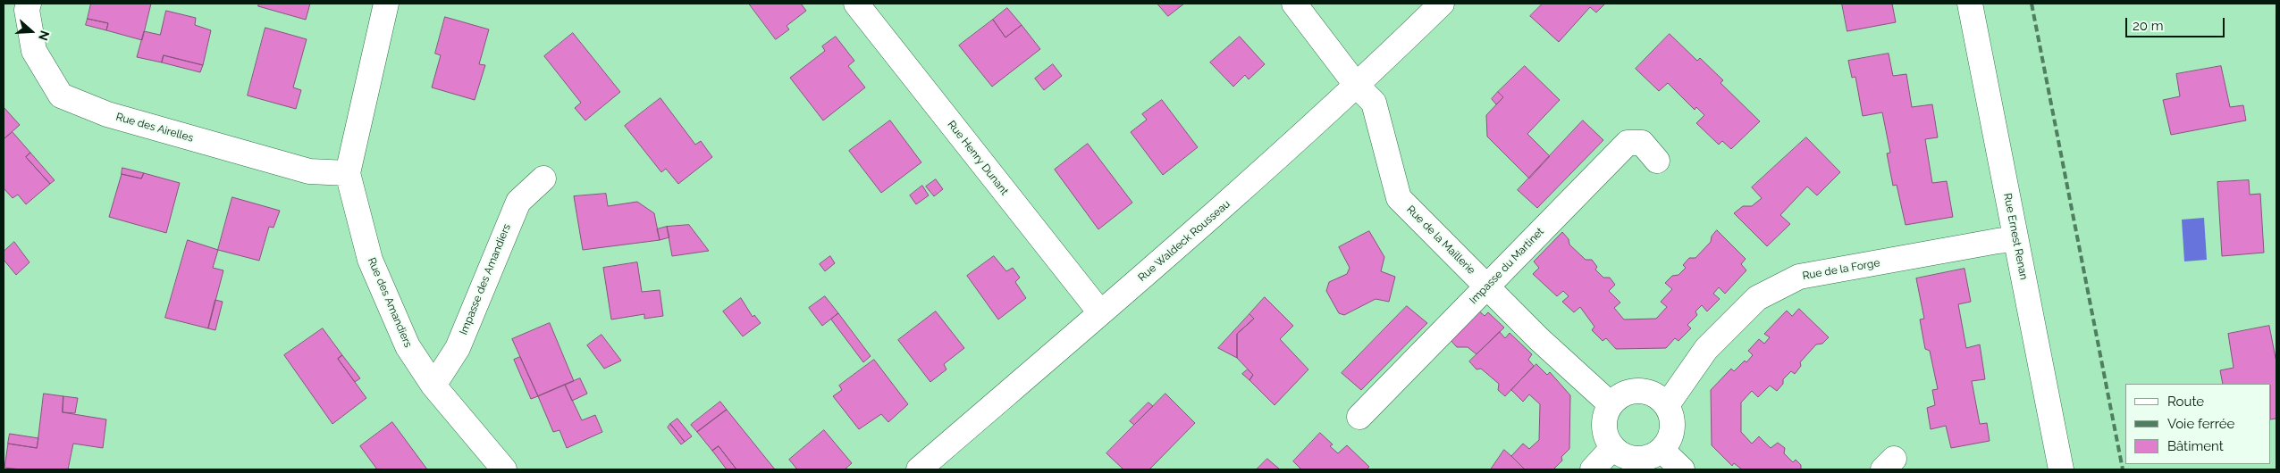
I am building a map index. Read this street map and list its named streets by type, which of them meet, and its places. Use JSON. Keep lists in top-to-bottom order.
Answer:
{
  "streets": {
    "street": [
      "Rue des Airelles",
      "Rue Henry Dunant",
      "Rue Ernest Renan",
      "Rue de la Maillerie",
      "Rue Waldeck Rousseau",
      "Impasse du Martinet",
      "Rue de la Forge",
      "Impasse des Amandiers",
      "Rue des Amandiers"
    ]
  },
  "crossings": [
    ["Rue des Airelles", "Rue des Amandiers"],
    ["Rue Henry Dunant", "Rue Waldeck Rousseau"],
    ["Rue Ernest Renan", "Rue de la Forge"],
    ["Rue de la Maillerie", "Rue Waldeck Rousseau"],
    ["Rue de la Maillerie", "Impasse du Martinet"],
    ["Rue de la Maillerie", "Rue de la Forge"],
    ["Impasse des Amandiers", "Rue des Amandiers"]
  ],
  "legend": ["Route", "Voie ferrée", "Bâtiment"],
  "scale_bar": "20 m",
  "north": "right"
}
